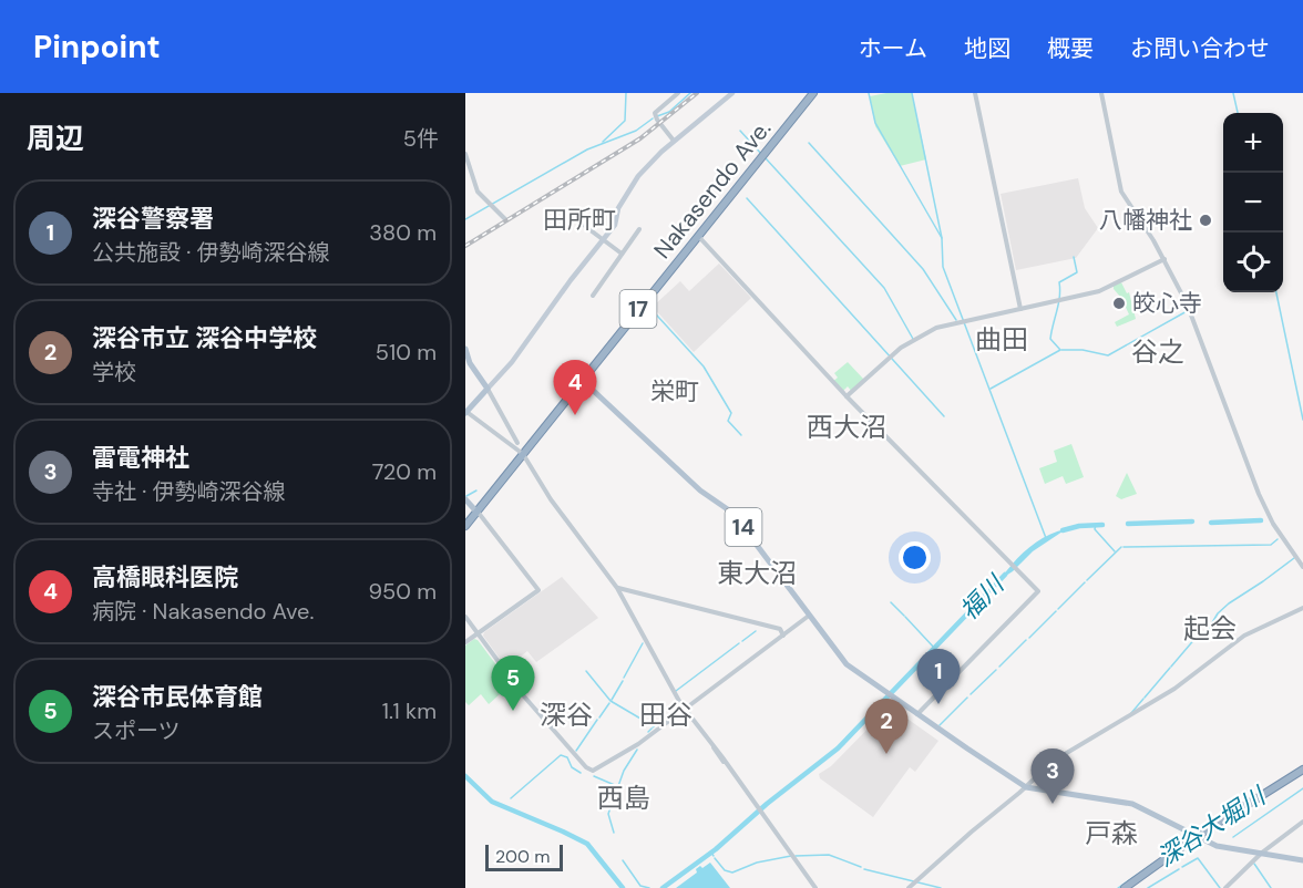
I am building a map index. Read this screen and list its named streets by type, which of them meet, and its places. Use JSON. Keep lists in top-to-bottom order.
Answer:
{
  "streets": {
    "highway": ["Nakasendo Ave.", "17"],
    "main road": ["14"]
  },
  "crossings": [
    ["Nakasendo Ave.", "14"]
  ],
  "districts": [
    "田所町",
    "曲田",
    "谷之",
    "栄町",
    "西大沼",
    "東大沼",
    "起会",
    "深谷",
    "田谷",
    "西島",
    "戸森"
  ],
  "water": ["福川", "深谷大堀川"],
  "places": ["八幡神社", "皎心寺"],
  "scale_bar": "200 m",
  "page": {
    "header": "Pinpoint",
    "nav": [
      "ホーム",
      "地図",
      "概要",
      "お問い合わせ"
    ],
    "heading": ["周辺", "5件"],
    "map_buttons": ["+", "−"],
    "list": [
      {
        "mark": "1",
        "name": "深谷警察署",
        "note": "公共施設 · 伊勢崎深谷線",
        "value": "380 m"
      },
      {
        "mark": "2",
        "name": "深谷市立 深谷中学校",
        "note": "学校",
        "value": "510 m"
      },
      {
        "mark": "3",
        "name": "雷電神社",
        "note": "寺社 · 伊勢崎深谷線",
        "value": "720 m"
      },
      {
        "mark": "4",
        "name": "高橋眼科医院",
        "note": "病院 · Nakasendo Ave.",
        "value": "950 m"
      },
      {
        "mark": "5",
        "name": "深谷市民体育館",
        "note": "スポーツ",
        "value": "1.1 km"
      }
    ],
    "pins": [
      "4",
      "1",
      "5",
      "2",
      "3"
    ],
    "scale": "200 m"
  }
}
